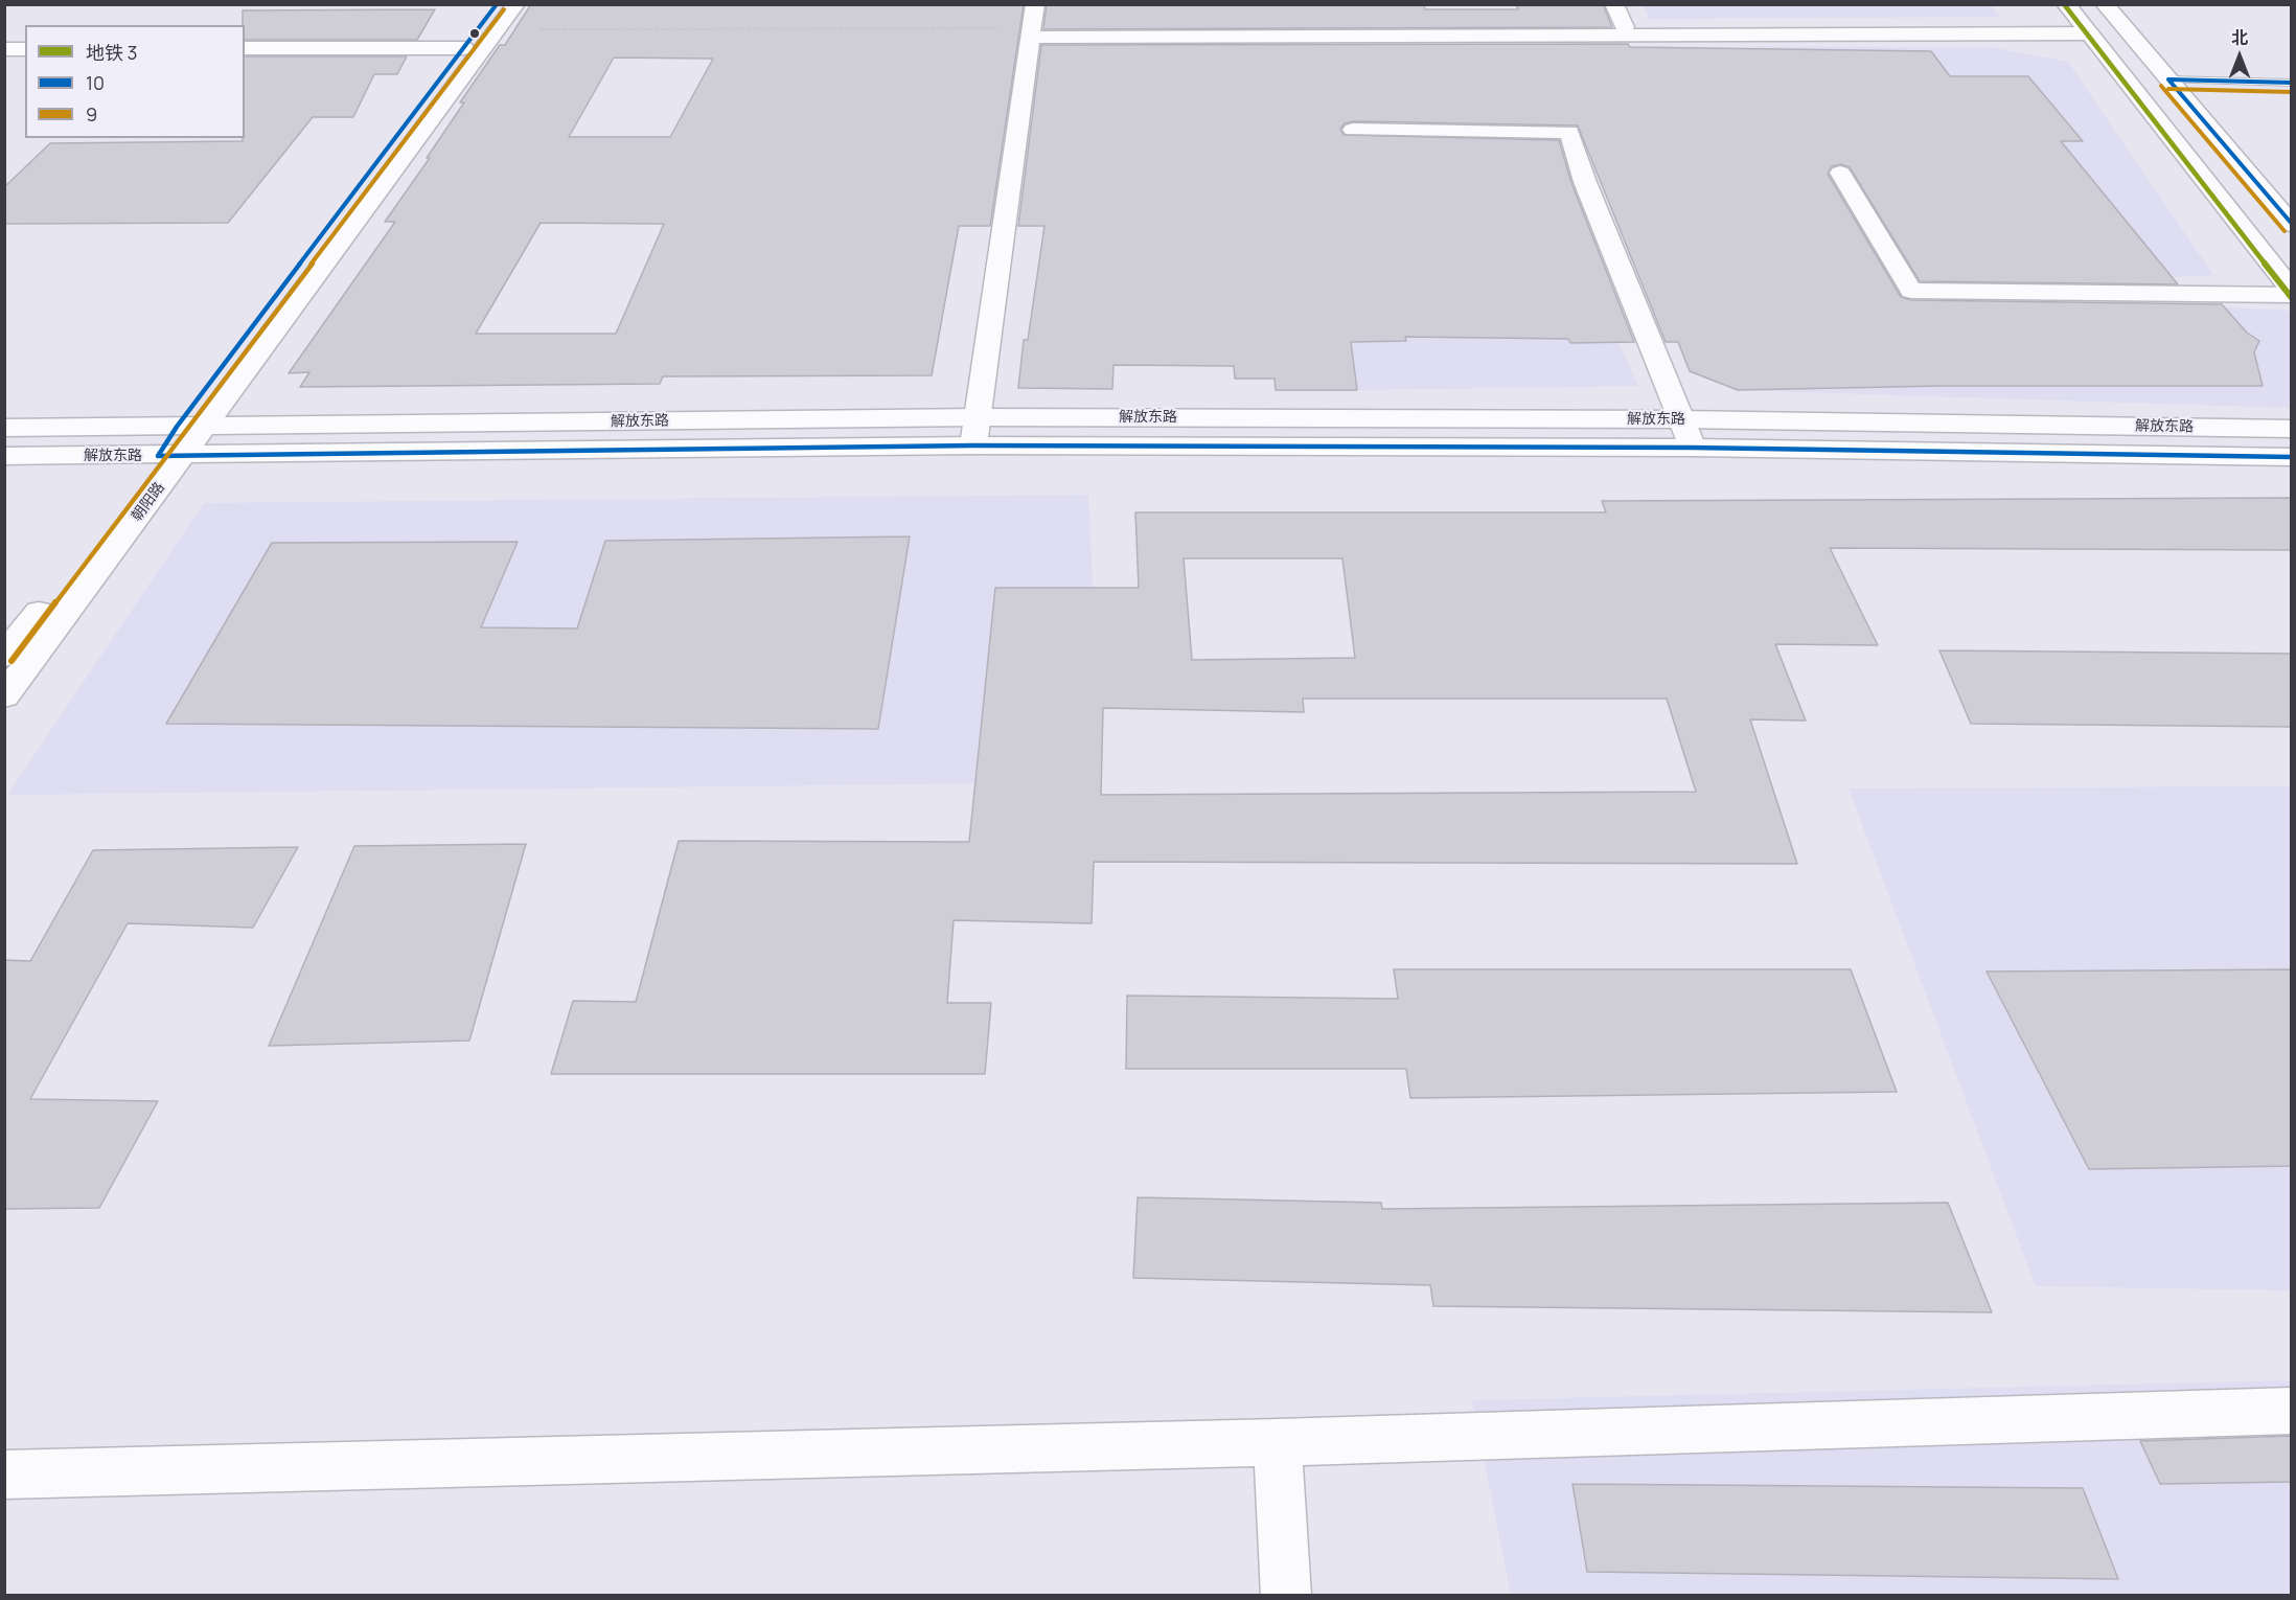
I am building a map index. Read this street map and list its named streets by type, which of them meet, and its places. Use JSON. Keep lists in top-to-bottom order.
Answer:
{
  "streets": {
    "street": ["解放东路", "朝阳路"]
  },
  "crossings": [
    ["解放东路", "朝阳路"]
  ],
  "lines": ["metro line 3", "transit line 10", "transit line 9"],
  "legend": ["地铁 3", "10", "9"],
  "north": "top"
}
